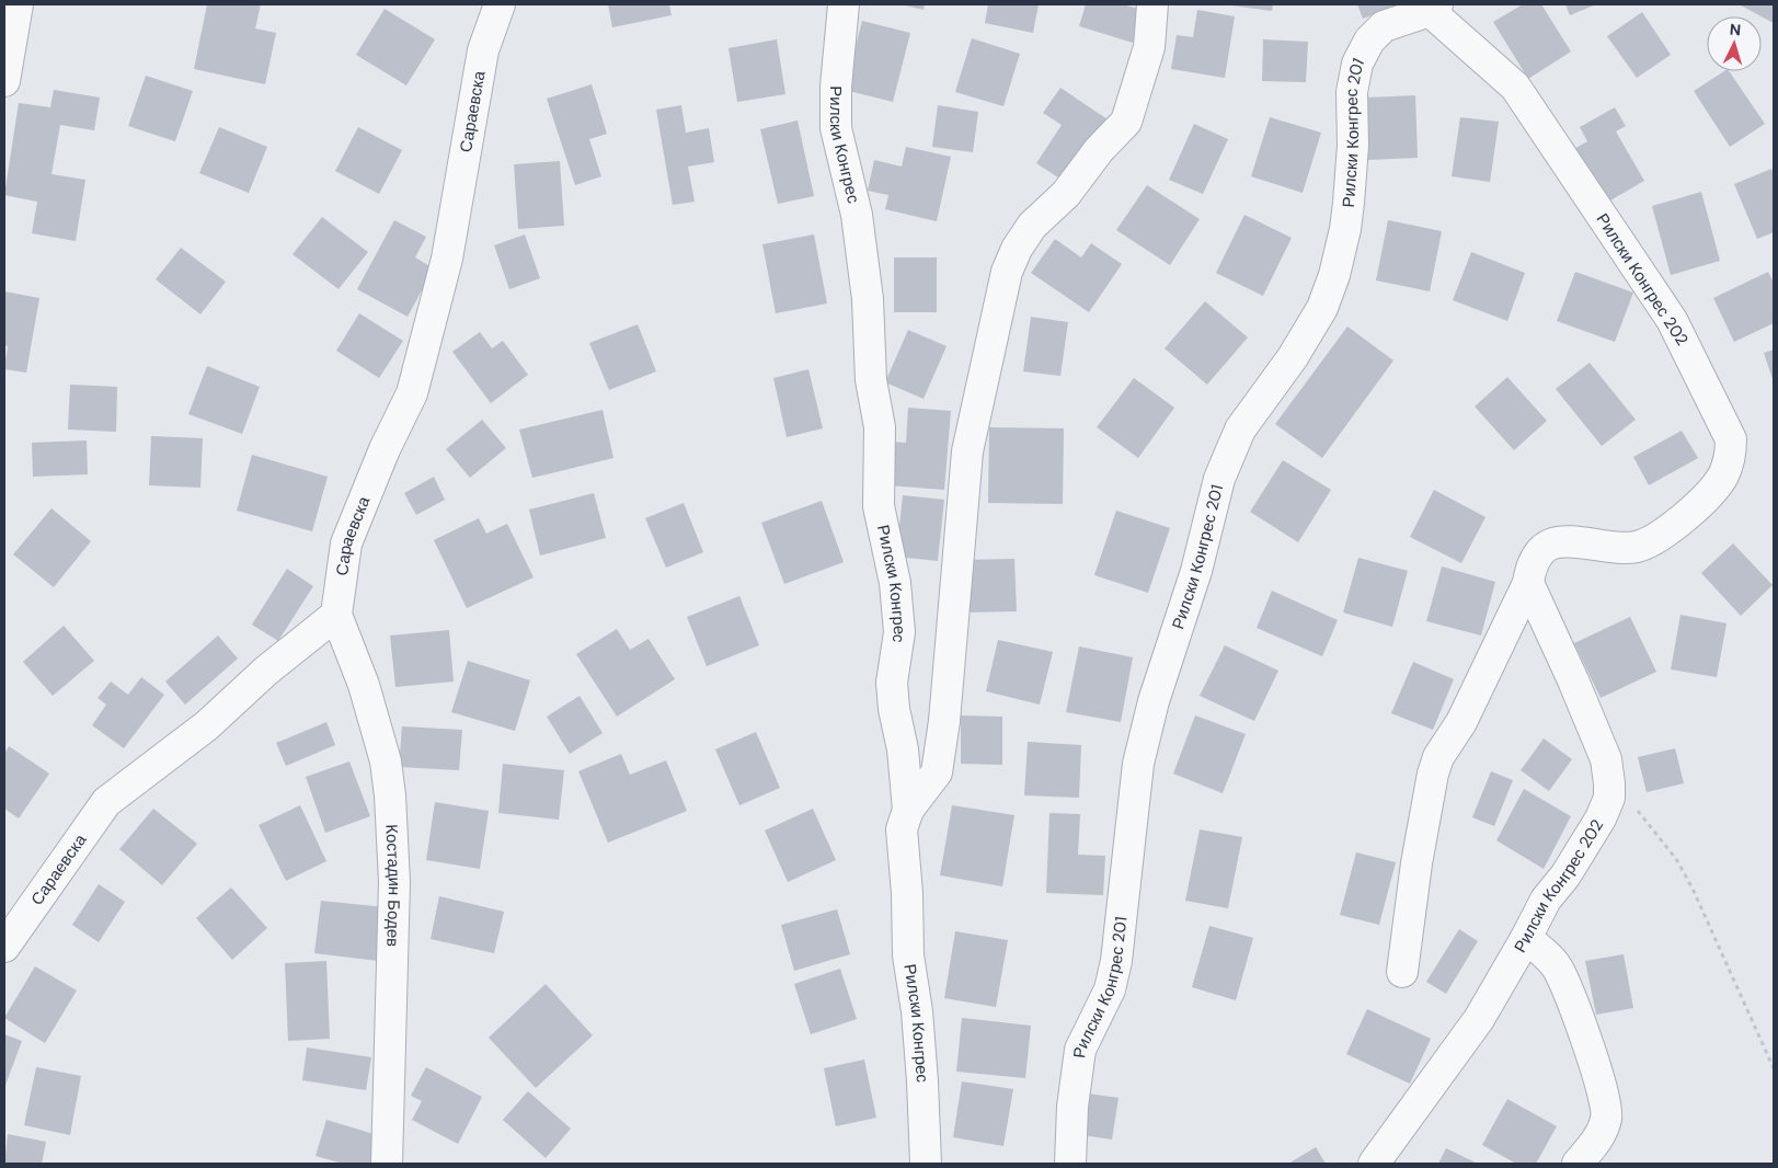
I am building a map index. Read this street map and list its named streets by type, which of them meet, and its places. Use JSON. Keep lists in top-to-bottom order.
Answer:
{
  "streets": {
    "street": [
      "Сараевска",
      "Рилски Конгрес 201",
      "Рилски Конгрес",
      "Рилски Конгрес 202",
      "Костадин Бодев"
    ]
  },
  "crossings": [
    ["Сараевска", "Костадин Бодев"],
    ["Рилски Конгрес 201", "Рилски Конгрес 202"]
  ],
  "north": "top"
}
